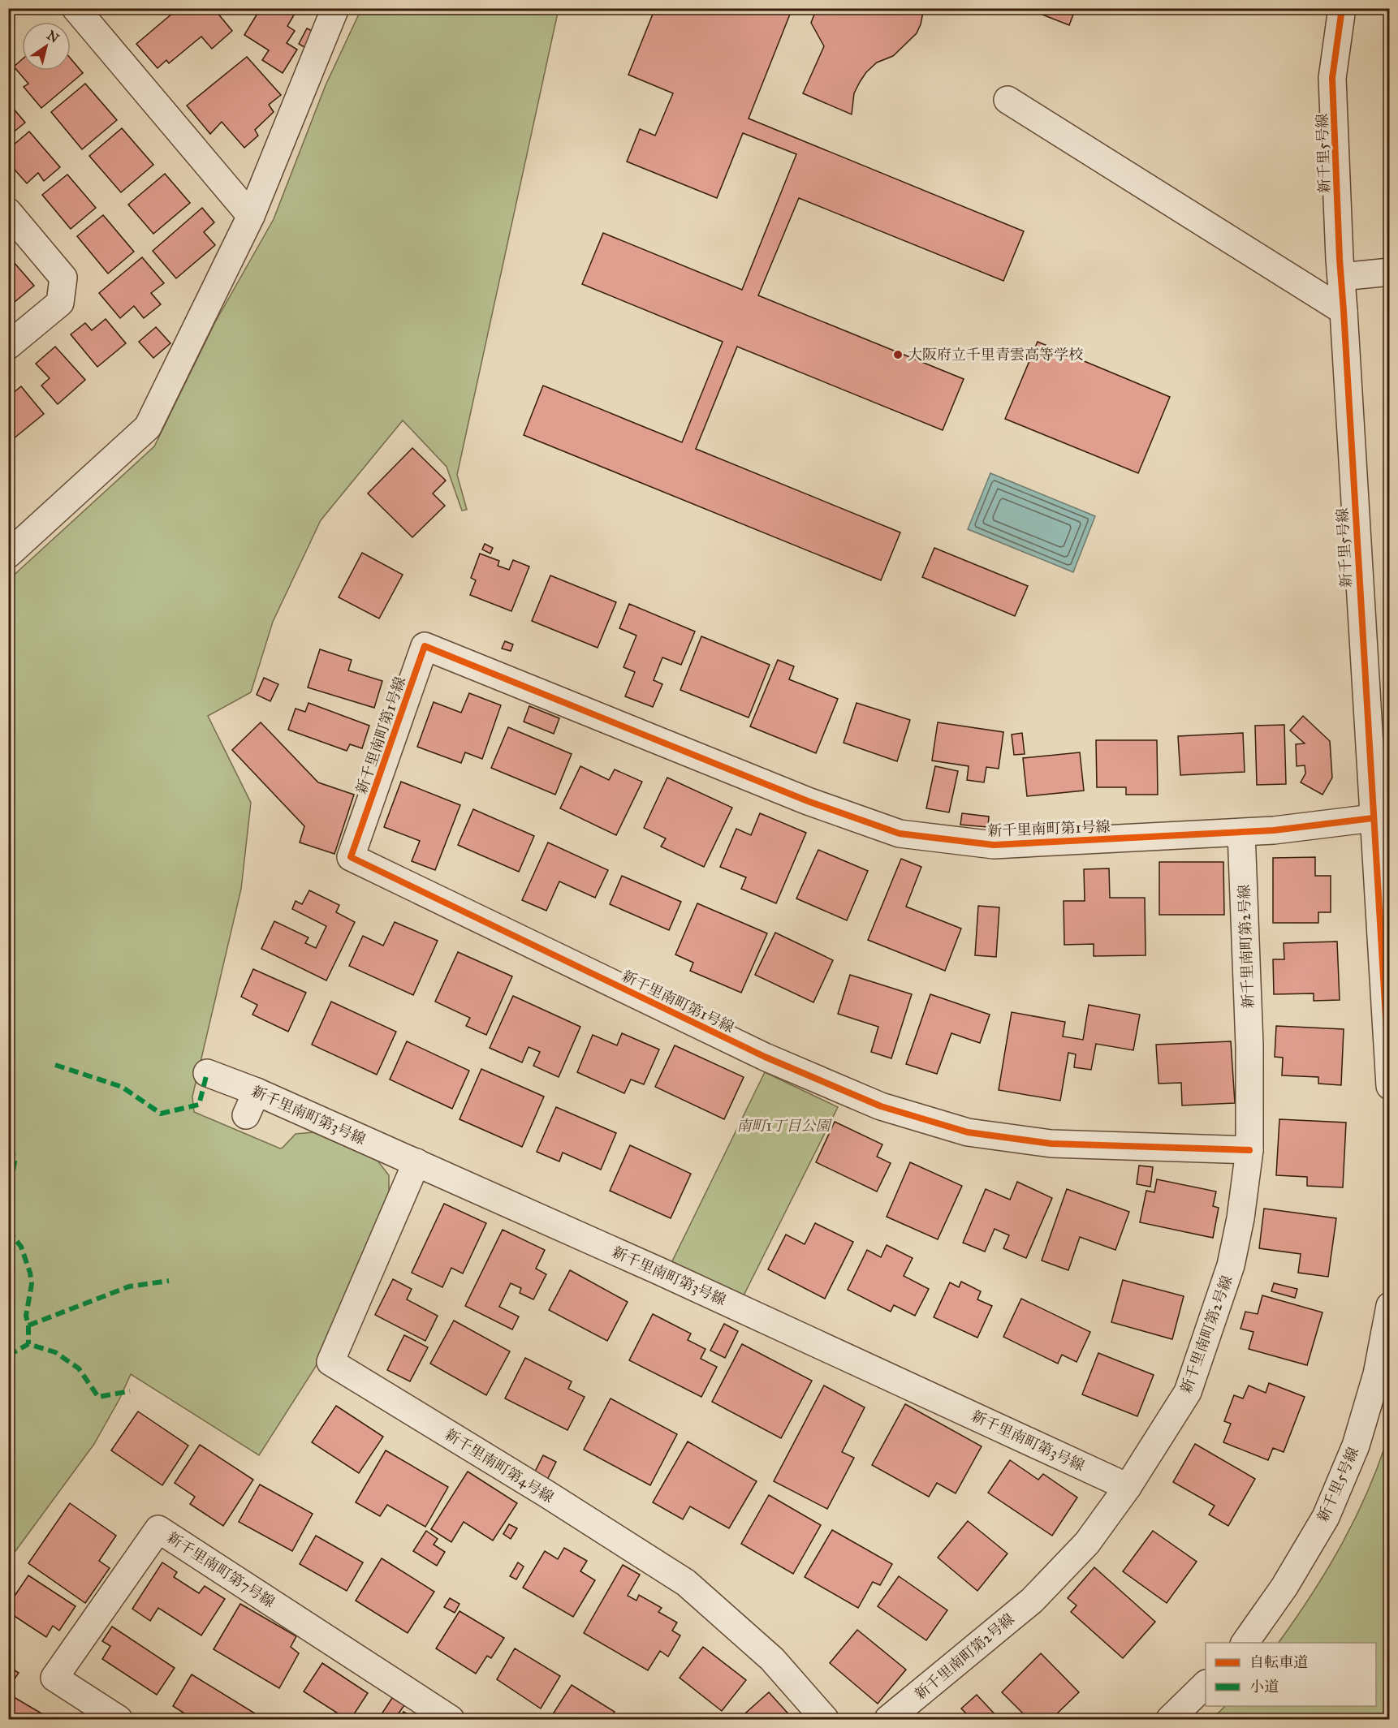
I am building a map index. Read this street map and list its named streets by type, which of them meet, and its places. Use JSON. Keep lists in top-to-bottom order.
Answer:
{
  "streets": {
    "street": [
      "新千里5号線",
      "新千里南町第1号線",
      "新千里南町第2号線",
      "新千里南町第3号線",
      "新千里南町第4号線",
      "新千里南町第7号線"
    ]
  },
  "crossings": [
    ["新千里5号線", "新千里南町第1号線"],
    ["新千里南町第1号線", "新千里南町第2号線"],
    ["新千里南町第2号線", "新千里南町第3号線"],
    ["新千里南町第3号線", "新千里南町第4号線"]
  ],
  "parks": ["南町1丁目公園"],
  "places": ["大阪府立千里青雲高等学校"],
  "legend": ["自転車道", "小道"],
  "north": "top right"
}
